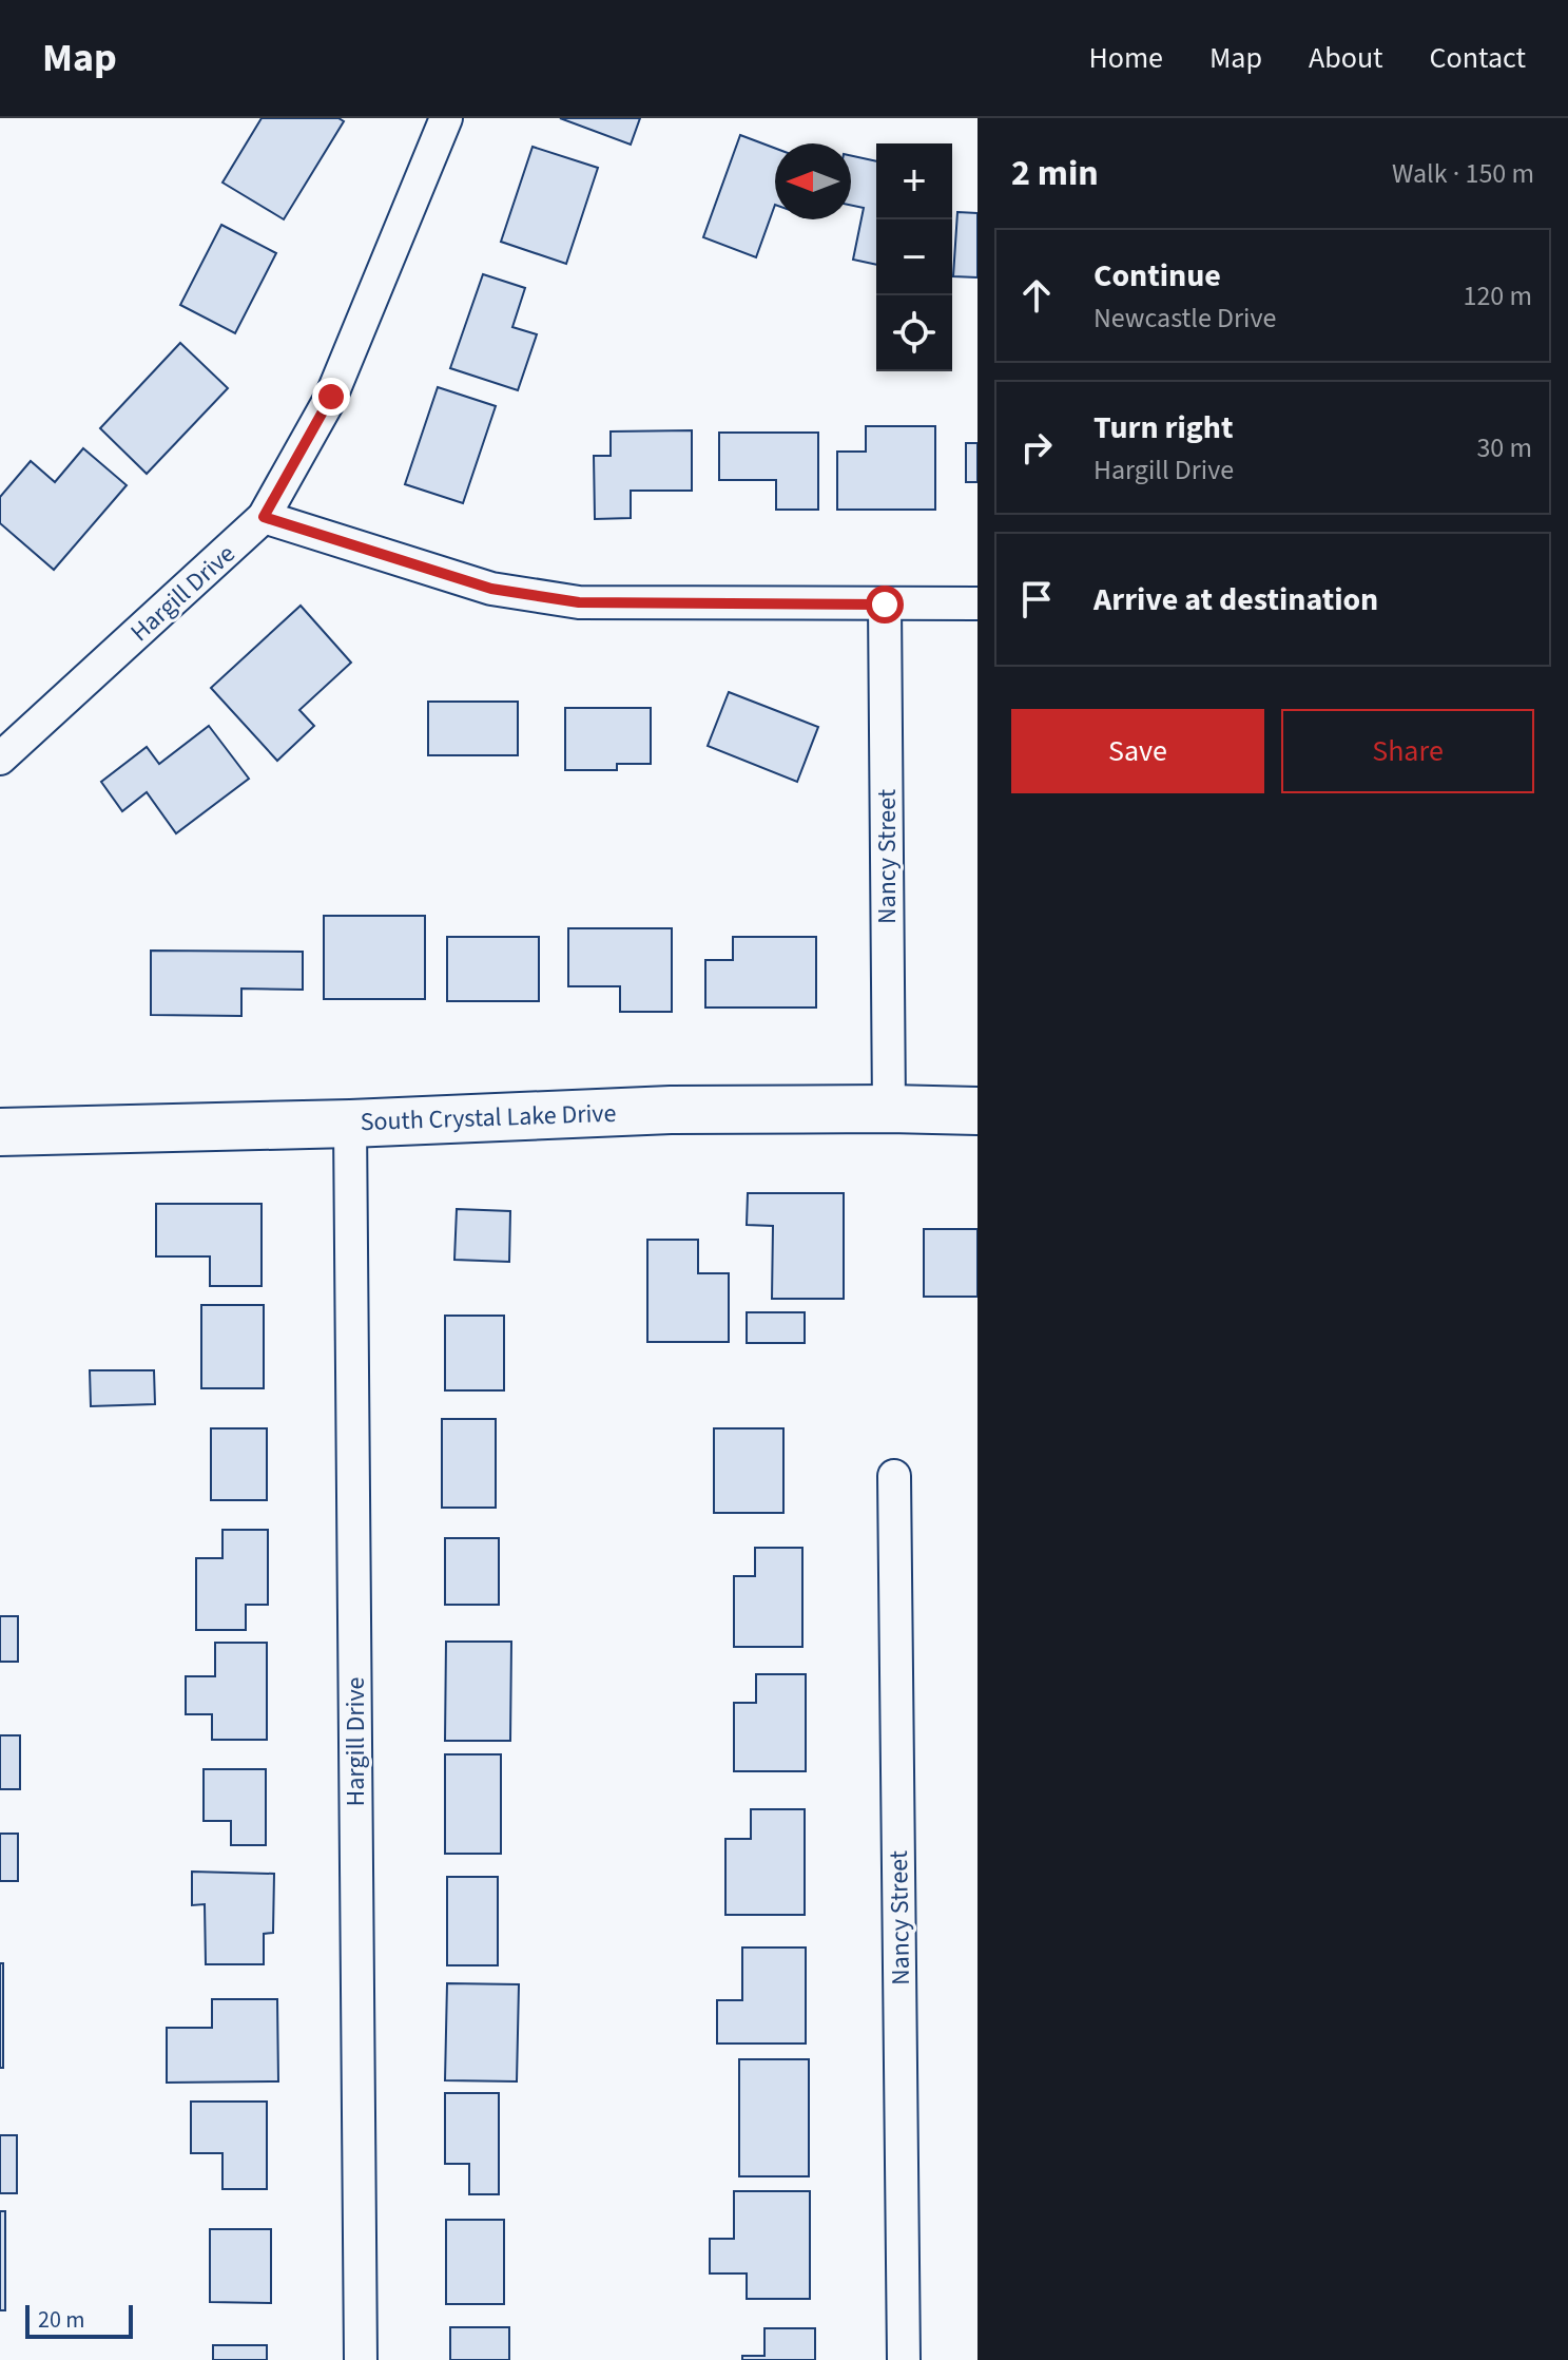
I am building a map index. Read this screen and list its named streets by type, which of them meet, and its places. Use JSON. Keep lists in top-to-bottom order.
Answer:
{
  "streets": {
    "street": ["Hargill Drive", "Nancy Street", "South Crystal Lake Drive"]
  },
  "crossings": [
    ["Hargill Drive", "South Crystal Lake Drive"],
    ["Nancy Street", "South Crystal Lake Drive"]
  ],
  "scale_bar": "20 m",
  "north": "left",
  "page": {
    "header": "Map",
    "nav": [
      "Home",
      "Map",
      "About",
      "Contact"
    ],
    "heading": ["2 min", "Walk · 150 m"],
    "map_buttons": ["+", "−"],
    "list": [
      ["Continue", "Newcastle Drive", "120 m"],
      ["Turn right", "Hargill Drive", "30 m"],
      "Arrive at destination"
    ],
    "buttons": ["Save", "Share"],
    "scale": "20 m"
  }
}
